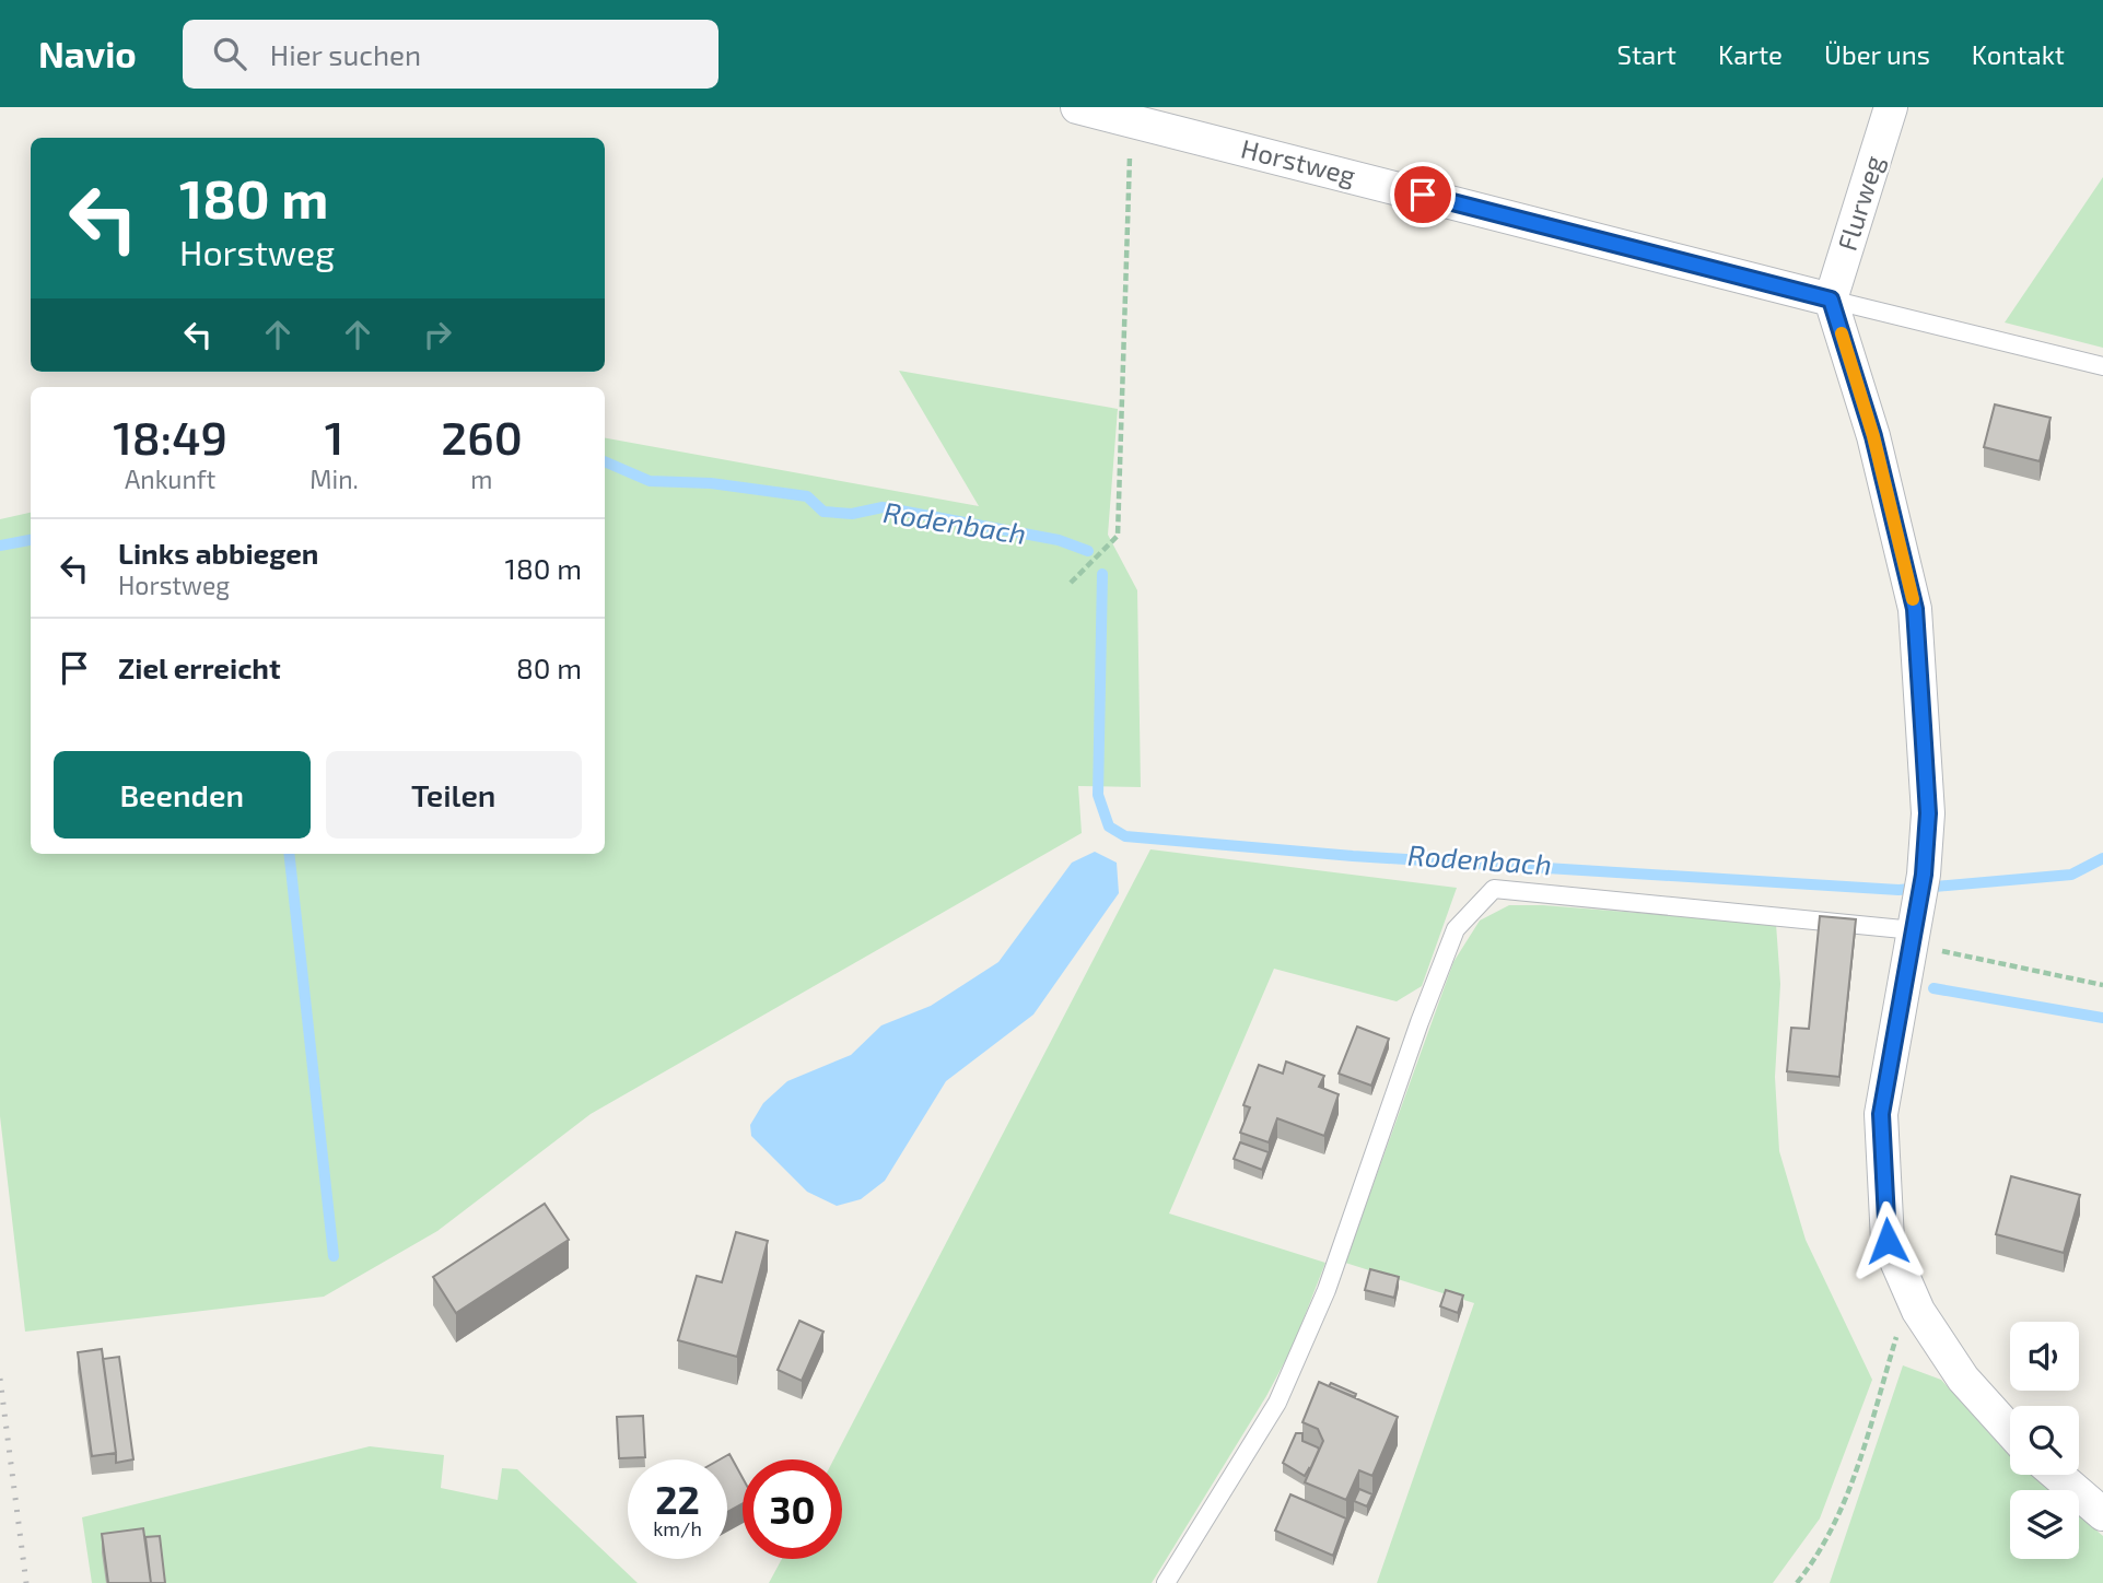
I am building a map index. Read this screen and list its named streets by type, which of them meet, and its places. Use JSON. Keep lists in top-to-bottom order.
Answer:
{
  "streets": {
    "street": ["Horstweg", "Flurweg"]
  },
  "crossings": [
    ["Horstweg", "Flurweg"]
  ],
  "water": ["Rodenbach"],
  "page": {
    "header": "Navio",
    "search": "Hier suchen",
    "nav": [
      "Start",
      "Karte",
      "Über uns",
      "Kontakt"
    ],
    "turn": ["180 m", "Horstweg"],
    "eta": [
      "18:49",
      "Ankunft",
      "1",
      "Min.",
      "260",
      "m"
    ],
    "list": [
      {
        "name": "Links abbiegen",
        "note": "Horstweg",
        "value": "180 m"
      },
      {
        "name": "Ziel erreicht",
        "value": "80 m"
      }
    ],
    "buttons": ["Beenden", "Teilen"],
    "speed": "22 km/h",
    "limit": "30"
  }
}
